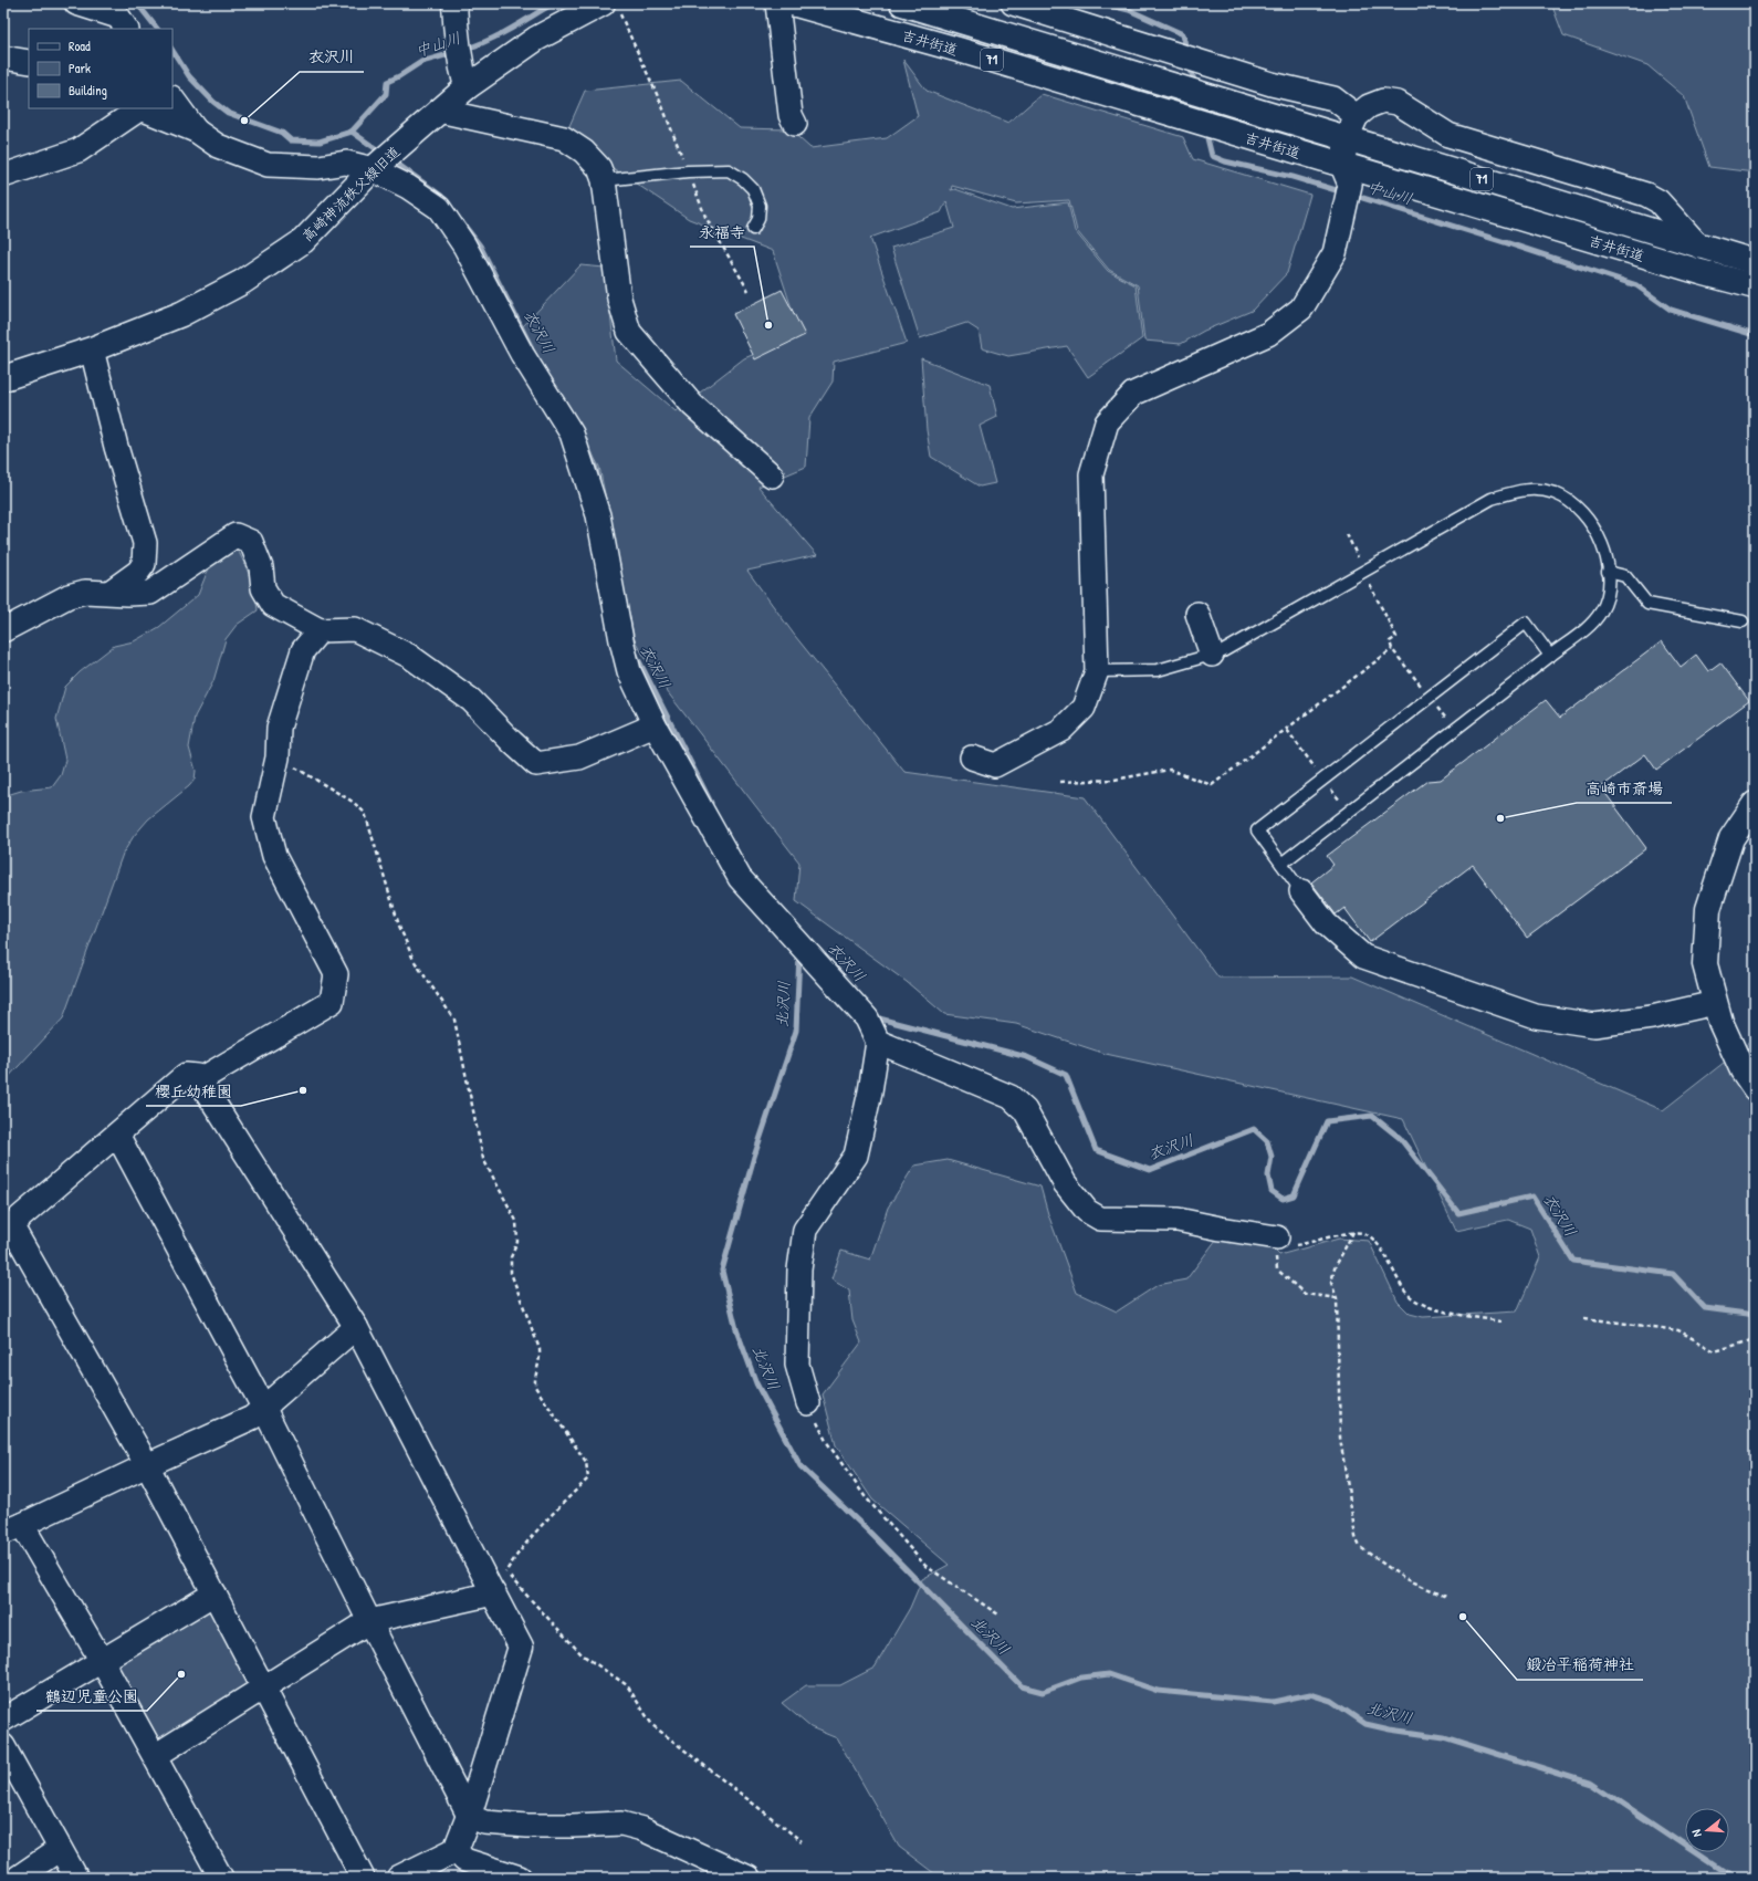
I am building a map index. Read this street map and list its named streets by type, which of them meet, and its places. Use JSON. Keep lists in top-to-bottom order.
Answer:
{
  "streets": {
    "main road": ["吉井街道", "71", "高崎神流秩父線旧道"]
  },
  "water": ["中山川", "衣沢川", "北沢川"],
  "places": [
    "衣沢川",
    "永福寺",
    "高崎市斎場",
    "櫻丘幼稚園",
    "鍛冶平稲荷神社",
    "鶴辺児童公園"
  ],
  "legend": ["Road", "Park", "Building"],
  "north": "left"
}
